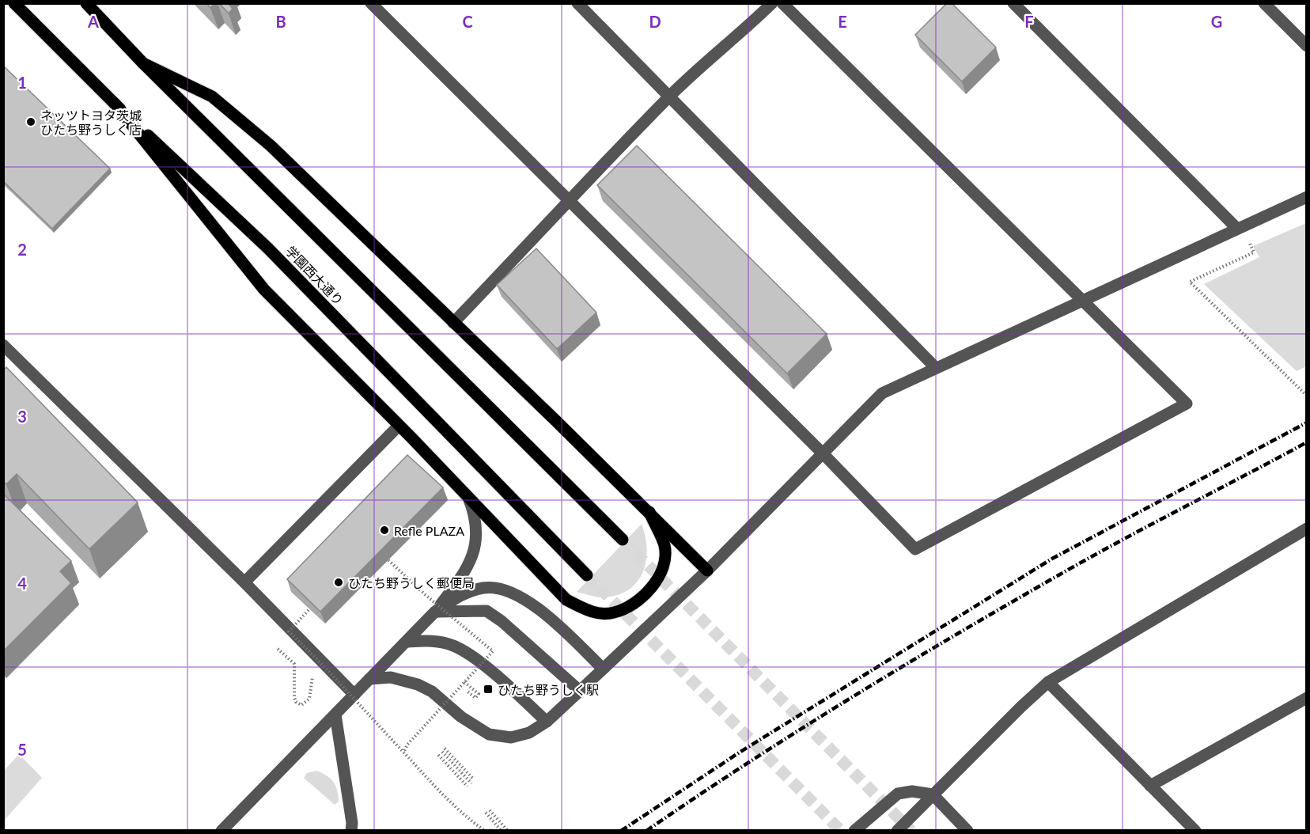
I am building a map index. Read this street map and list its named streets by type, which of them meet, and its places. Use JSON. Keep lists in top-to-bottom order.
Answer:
{
  "streets": {
    "main road": ["学園西大通り"]
  },
  "places": {
    "other": ["ネッツトヨタ茨城 ひたち野うしく店", "Refle PLAZA", "ひたち野うしく郵便局"],
    "transit": ["ひたち野うしく駅"]
  },
  "grid": {
    "columns": [
      "A",
      "B",
      "C",
      "D",
      "E",
      "F",
      "G"
    ],
    "rows": [
      "1",
      "2",
      "3",
      "4",
      "5"
    ]
  }
}
